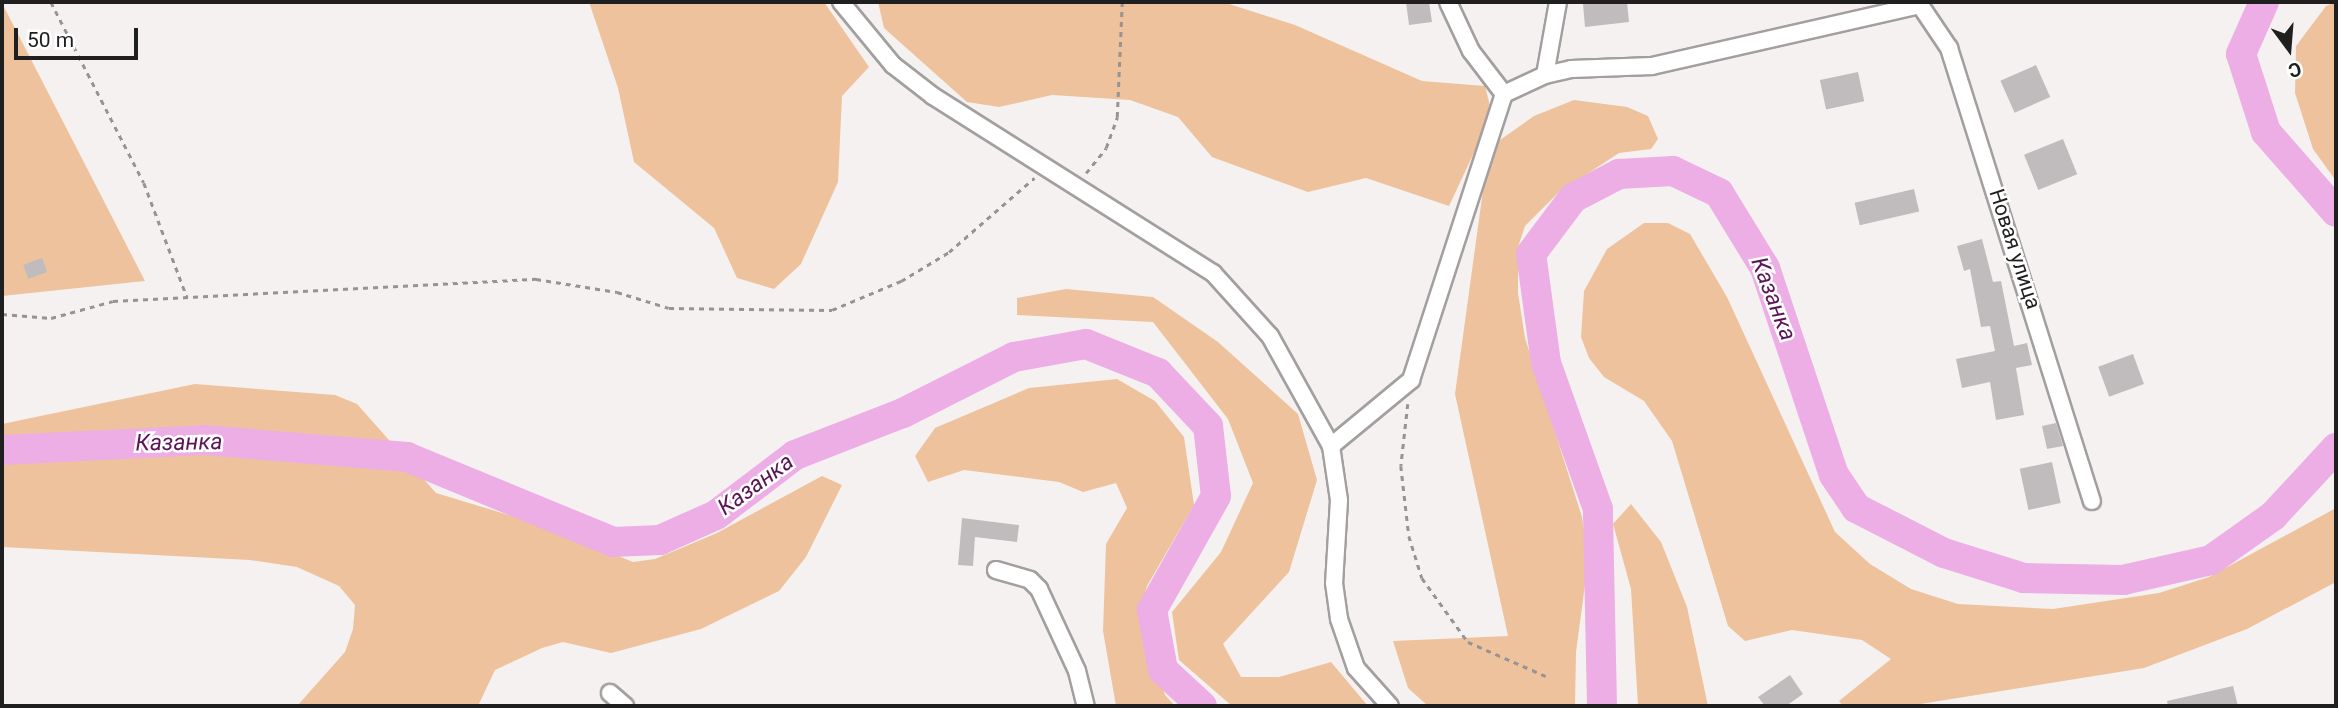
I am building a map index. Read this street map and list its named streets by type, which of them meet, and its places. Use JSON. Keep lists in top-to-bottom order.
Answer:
{
  "streets": {
    "street": ["Новая улица"]
  },
  "water": ["Казанка"],
  "scale_bar": "50 m",
  "north": "bottom"
}
